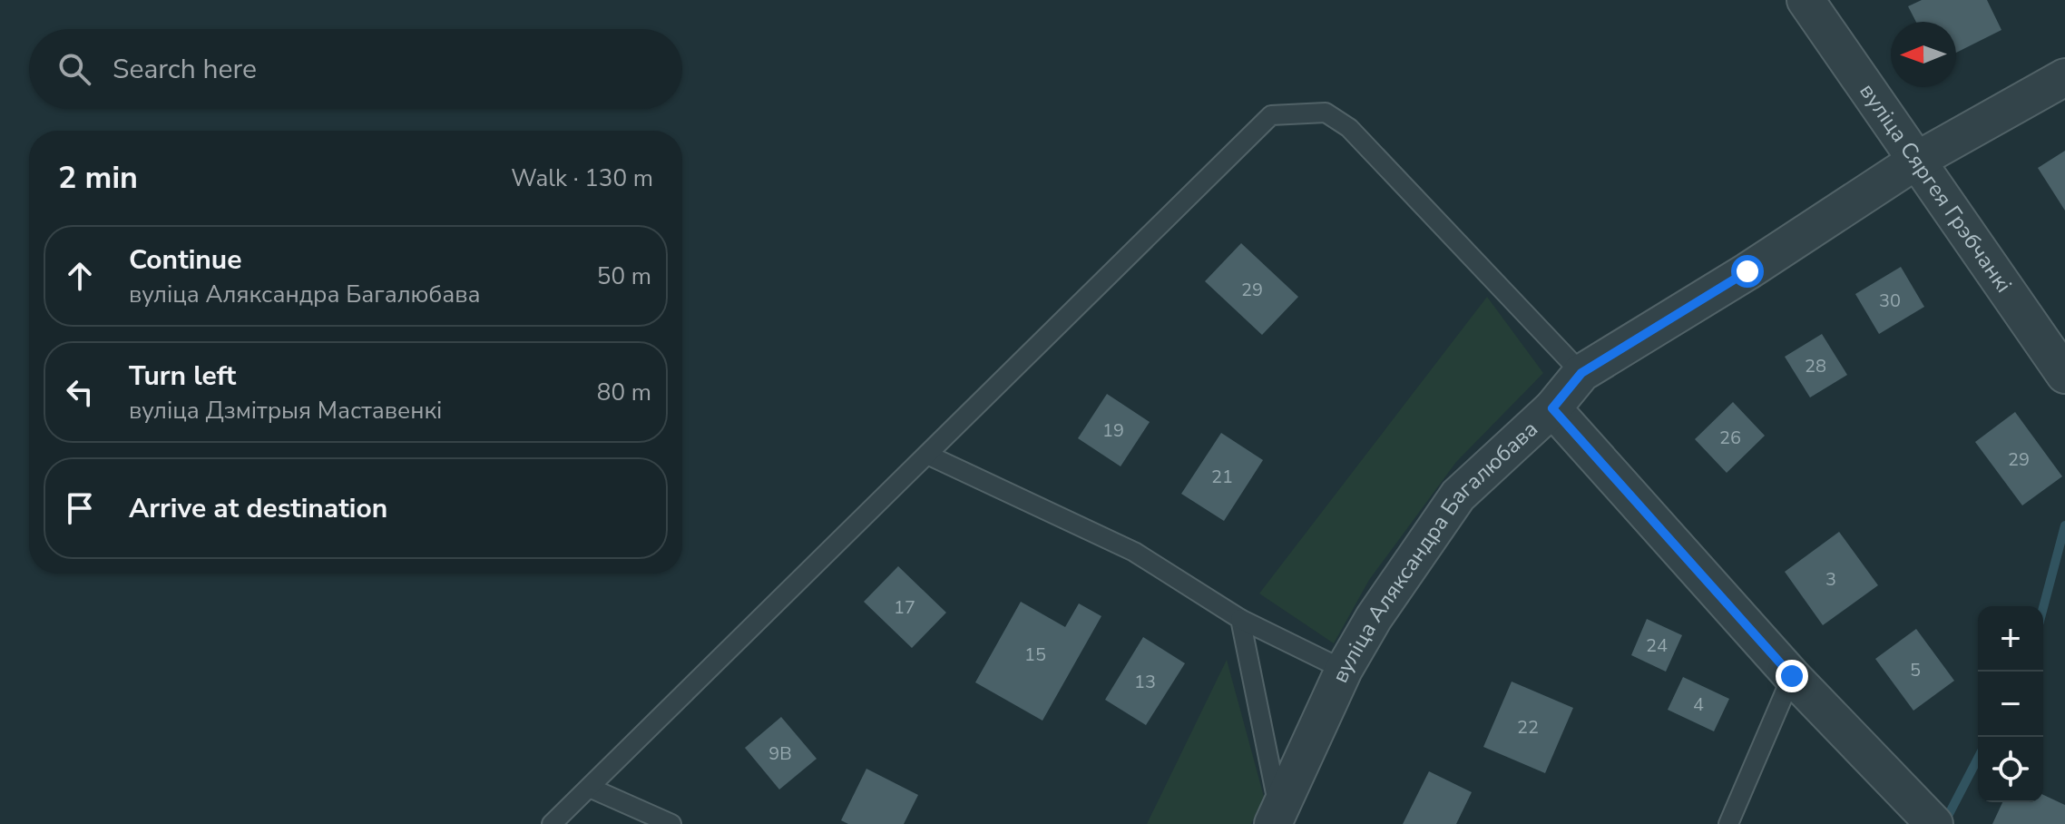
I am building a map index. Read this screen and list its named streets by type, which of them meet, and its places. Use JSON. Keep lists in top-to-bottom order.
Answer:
{
  "streets": {
    "street": ["вуліца Сяргея Грэбчанкі", "вуліца Аляксандра Багалюбава"]
  },
  "crossings": [
    ["вуліца Сяргея Грэбчанкі", "вуліца Аляксандра Багалюбава"]
  ],
  "house_numbers": [
    "29",
    "30",
    "28",
    "19",
    "26",
    "29",
    "21",
    "3",
    "17",
    "24",
    "15",
    "5",
    "13",
    "4",
    "22",
    "9В"
  ],
  "north": "left",
  "page": {
    "search": "Search here",
    "heading": ["2 min", "Walk · 130 m"],
    "list": [
      ["Continue", "вуліца Аляксандра Багалюбава", "50 m"],
      ["Turn left", "вуліца Дзмітрыя Маставенкі", "80 m"],
      "Arrive at destination"
    ],
    "map_buttons": ["+", "−"]
  }
}
